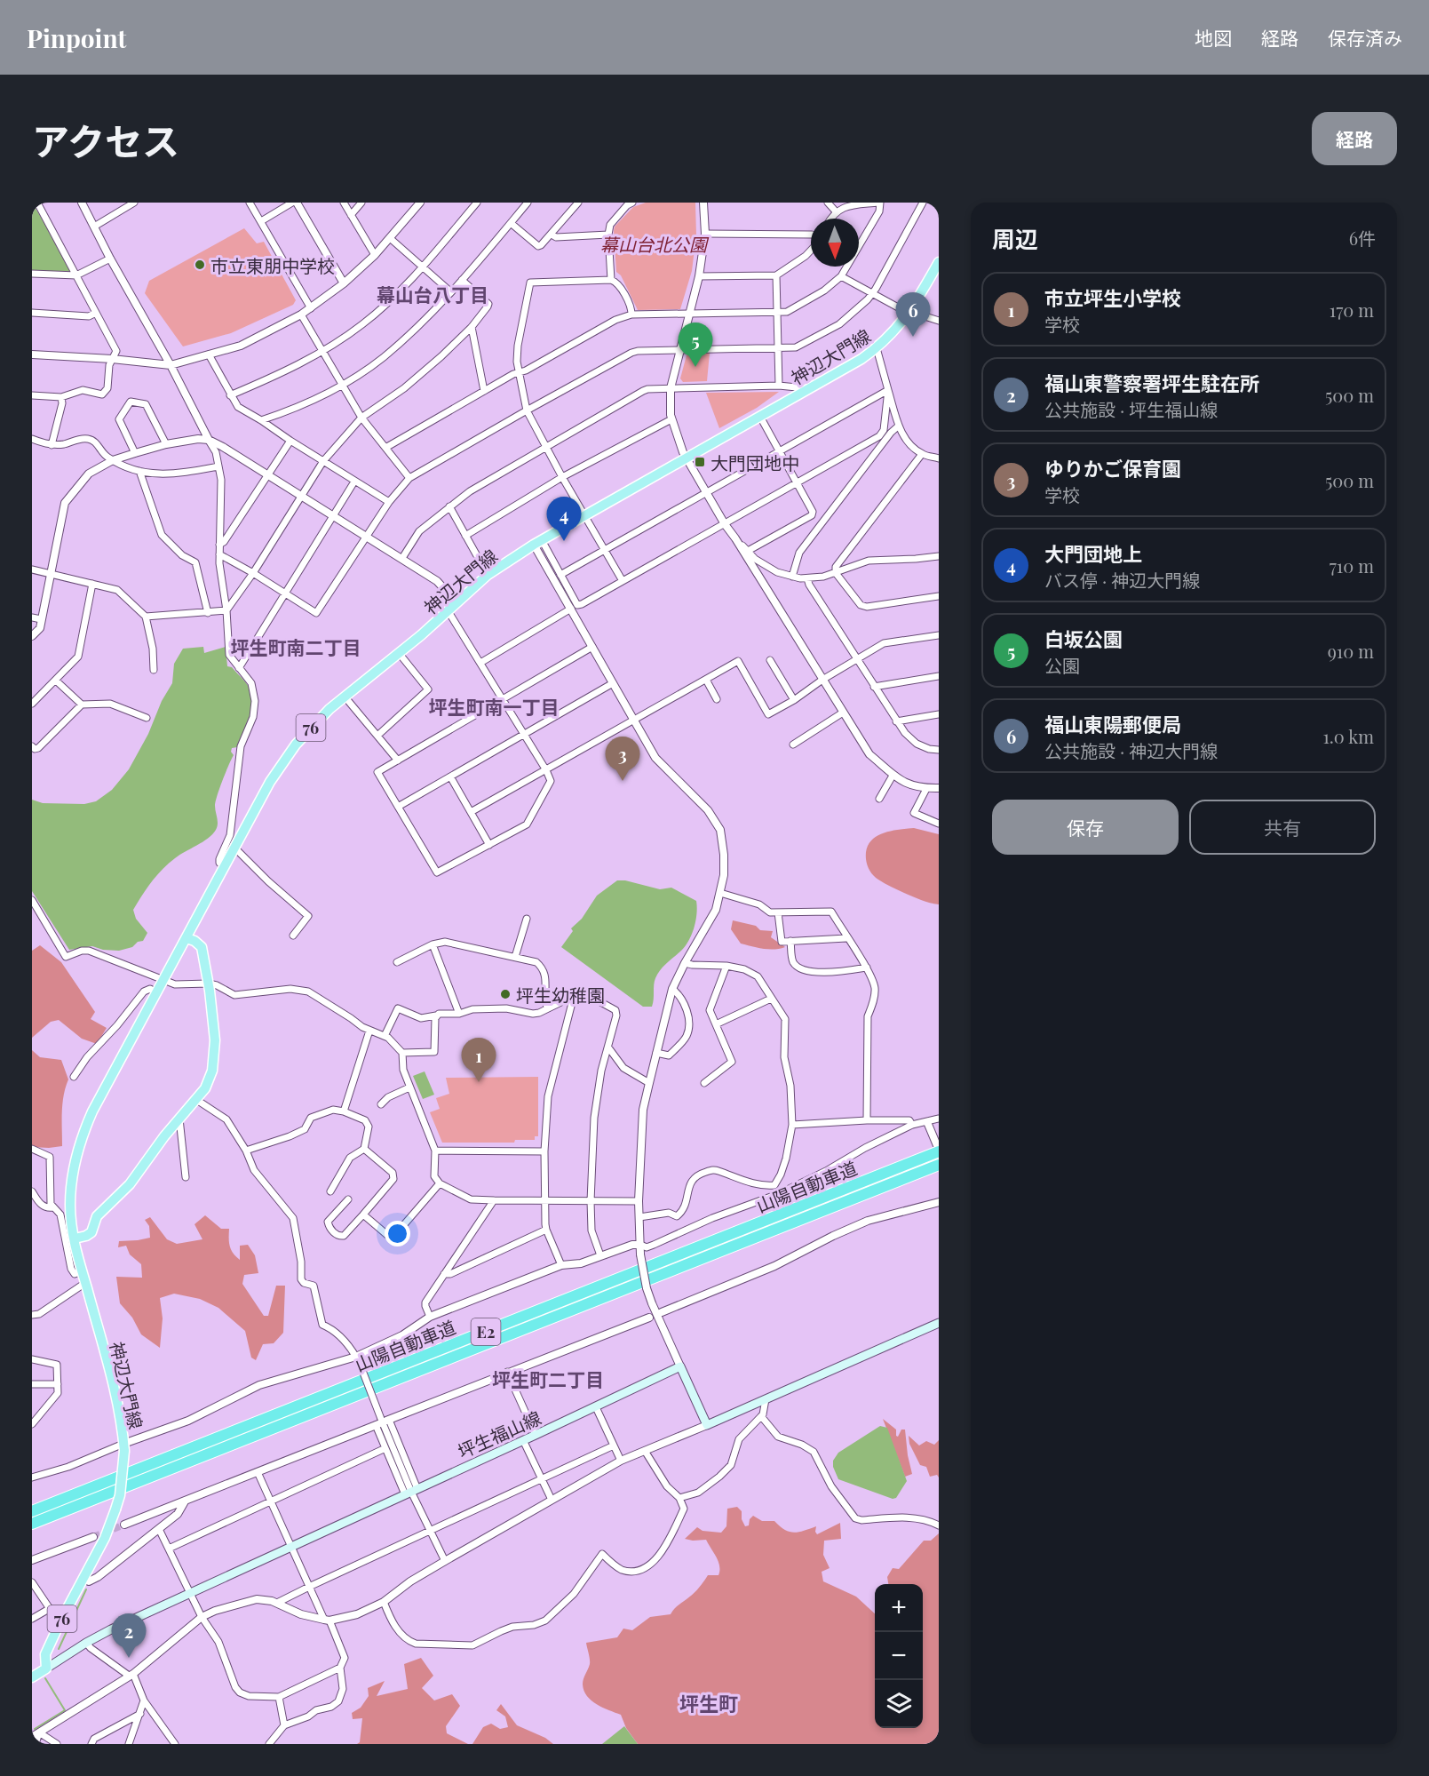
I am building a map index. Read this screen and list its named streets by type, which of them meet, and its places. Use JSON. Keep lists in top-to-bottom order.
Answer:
{
  "streets": {
    "highway": ["山陽自動車道", "E2"],
    "main road": ["神辺大門線", "76", "坪生福山線"]
  },
  "crossings": [
    ["神辺大門線", "坪生福山線"]
  ],
  "districts": [
    "幕山台八丁目",
    "坪生町南二丁目",
    "坪生町南一丁目",
    "坪生町二丁目",
    "坪生町"
  ],
  "parks": ["幕山台北公園"],
  "places": {
    "other": ["市立東朋中学校", "坪生幼稚園"],
    "transit": ["大門団地中"]
  },
  "north": "bottom",
  "page": {
    "header": "Pinpoint",
    "nav": ["地図", "経路", "保存済み"],
    "title": "アクセス",
    "buttons": [
      "経路",
      ["保存", "共有"]
    ],
    "heading": ["周辺", "6件"],
    "list": [
      {
        "mark": "1",
        "name": "市立坪生小学校",
        "note": "学校",
        "value": "170 m"
      },
      {
        "mark": "2",
        "name": "福山東警察署坪生駐在所",
        "note": "公共施設 · 坪生福山線",
        "value": "500 m"
      },
      {
        "mark": "3",
        "name": "ゆりかご保育園",
        "note": "学校",
        "value": "500 m"
      },
      {
        "mark": "4",
        "name": "大門団地上",
        "note": "バス停 · 神辺大門線",
        "value": "710 m"
      },
      {
        "mark": "5",
        "name": "白坂公園",
        "note": "公園",
        "value": "910 m"
      },
      {
        "mark": "6",
        "name": "福山東陽郵便局",
        "note": "公共施設 · 神辺大門線",
        "value": "1.0 km"
      }
    ],
    "pins": [
      "6",
      "5",
      "4",
      "3",
      "1",
      "2"
    ],
    "map_buttons": ["+", "−"]
  }
}
